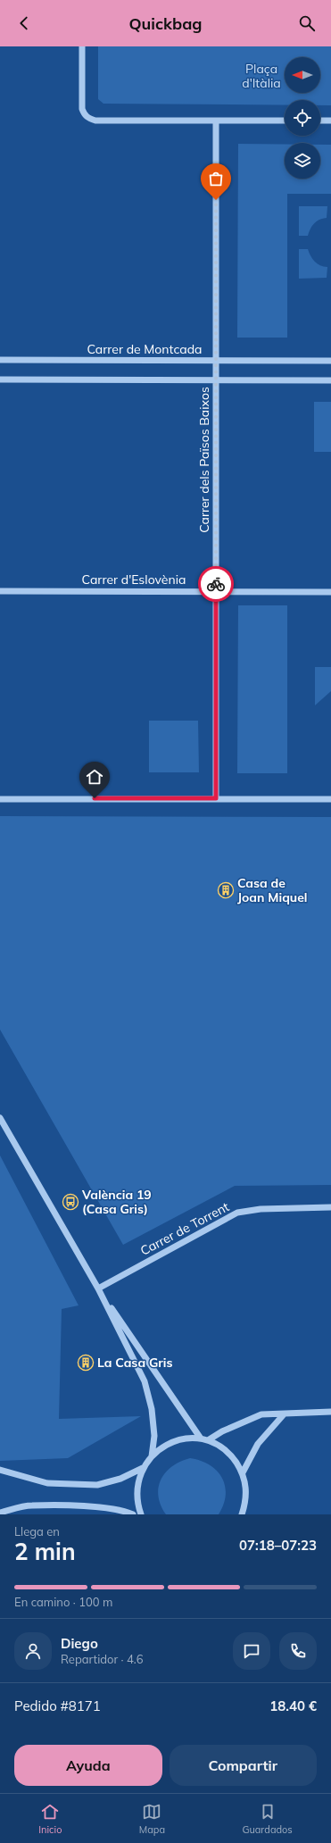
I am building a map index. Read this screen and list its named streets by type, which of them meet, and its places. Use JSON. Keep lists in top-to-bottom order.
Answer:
{
  "streets": {
    "street": [
      "Carrer de Montcada",
      "Carrer dels Països Baixos",
      "Carrer d'Eslovènia",
      "Carrer de Torrent"
    ]
  },
  "crossings": [
    ["Carrer de Montcada", "Carrer dels Països Baixos"],
    ["Carrer dels Països Baixos", "Carrer d'Eslovènia"]
  ],
  "parks": ["Plaça d'Itàlia"],
  "places": {
    "building": ["Casa de Joan Miquel", "La Casa Gris"],
    "bus stop": ["València 19 (Casa Gris)"]
  },
  "north": "left",
  "page": {
    "header": "Quickbag",
    "heading": ["2 min", "Llega en", "07:18–07:23"],
    "panel": [
      "Diego",
      "Repartidor · 4.6",
      "Pedido #8171",
      "18.40 €"
    ],
    "bar": "En camino · 100 m",
    "buttons": ["Ayuda", "Compartir"],
    "tabs": ["Inicio", "Mapa", "Guardados"]
  }
}
